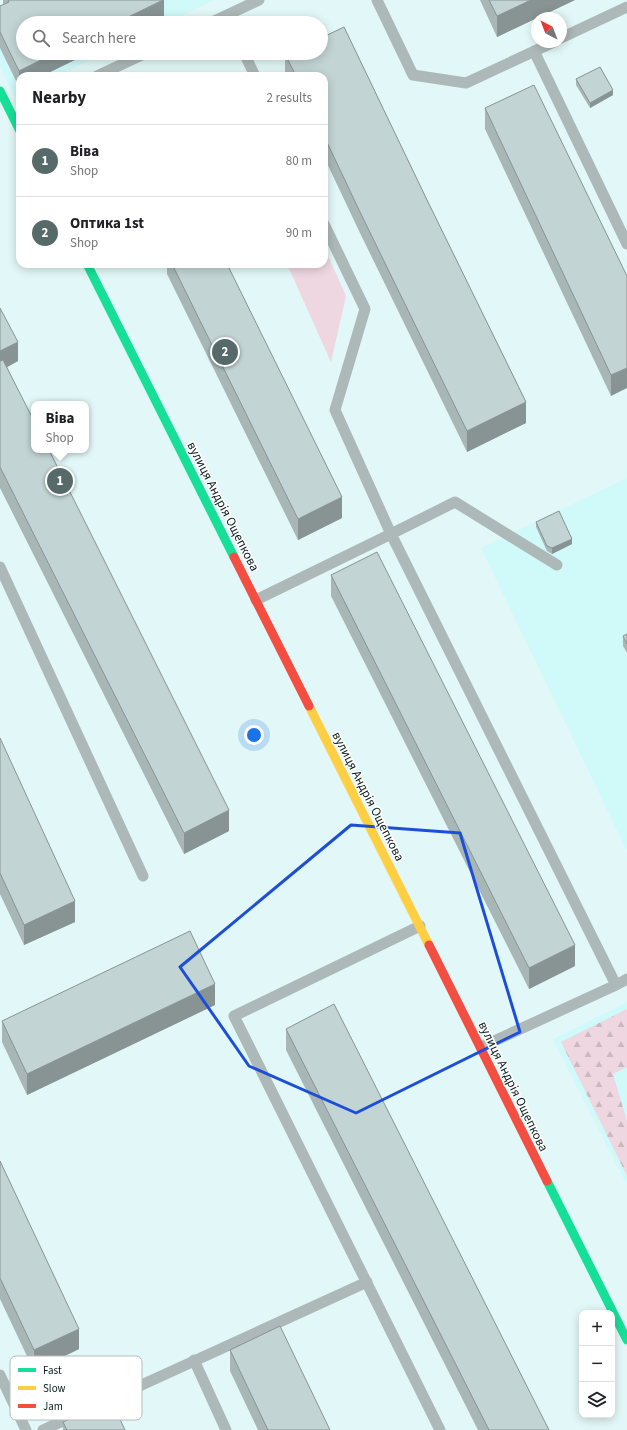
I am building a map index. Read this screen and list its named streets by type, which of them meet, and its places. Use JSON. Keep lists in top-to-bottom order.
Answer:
{
  "streets": {
    "street": ["вулиця Андрія Ощепкова"]
  },
  "legend": ["Fast", "Slow", "Jam"],
  "north": "top left",
  "page": {
    "search": "Search here",
    "heading": ["Nearby", "2 results"],
    "list": [
      {
        "mark": "1",
        "name": "Віва",
        "note": "Shop",
        "value": "80 m"
      },
      {
        "mark": "2",
        "name": "Оптика 1st",
        "note": "Shop",
        "value": "90 m"
      }
    ],
    "pins": ["2", "1"],
    "popup": ["Віва", "Shop"],
    "map_buttons": ["+", "−"]
  }
}
